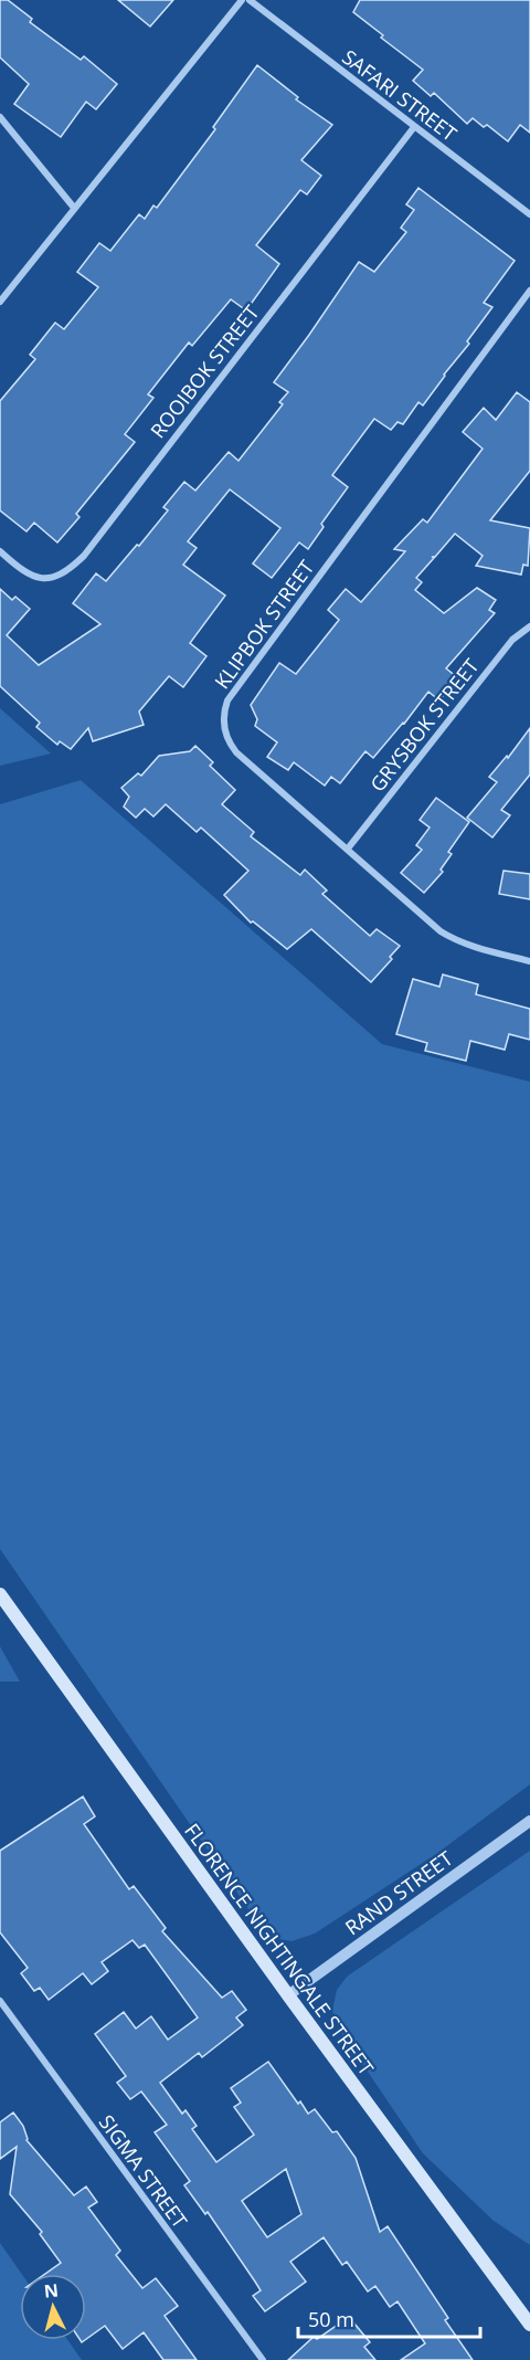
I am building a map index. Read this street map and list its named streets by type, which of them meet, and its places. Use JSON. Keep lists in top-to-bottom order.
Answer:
{
  "streets": {
    "main road": ["FLORENCE NIGHTINGALE STREET"],
    "street": [
      "SAFARI STREET",
      "ROOIBOK STREET",
      "KLIPBOK STREET",
      "GRYSBOK STREET",
      "RAND STREET",
      "SIGMA STREET"
    ]
  },
  "crossings": [
    ["SAFARI STREET", "ROOIBOK STREET"],
    ["KLIPBOK STREET", "GRYSBOK STREET"],
    ["RAND STREET", "FLORENCE NIGHTINGALE STREET"]
  ],
  "scale_bar": "50 m",
  "north": "top"
}
